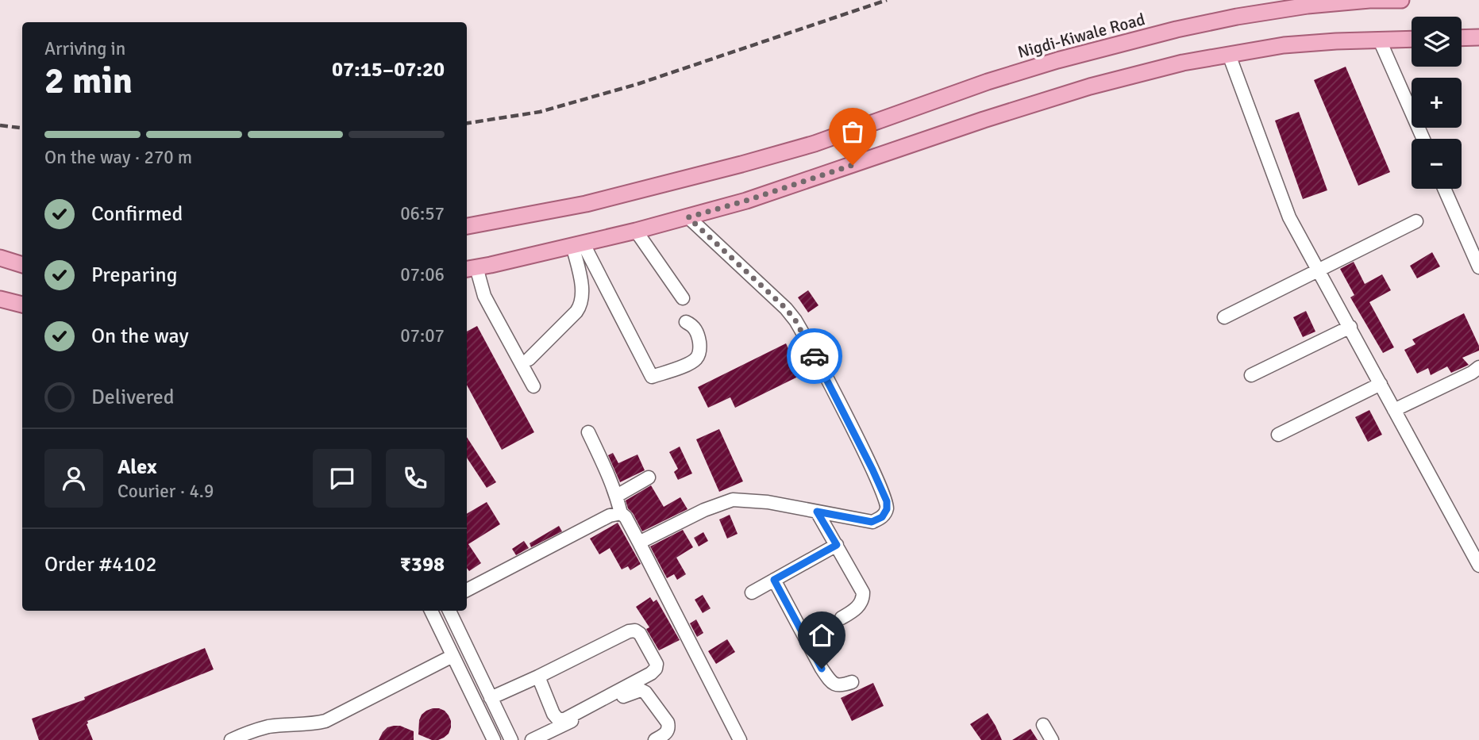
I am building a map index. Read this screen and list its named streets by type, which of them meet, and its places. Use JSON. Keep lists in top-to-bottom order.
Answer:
{
  "streets": {
    "main road": ["Nigdi-Kiwale Road"]
  },
  "page": {
    "map_buttons": ["+", "−"],
    "heading": ["2 min", "Arriving in", "07:15–07:20"],
    "panel": [
      "Alex",
      "Courier · 4.9",
      "Order #4102",
      "₹398"
    ],
    "bar": "On the way · 270 m",
    "list": [
      ["Confirmed", "06:57"],
      ["Preparing", "07:06"],
      ["On the way", "07:07"],
      "Delivered"
    ]
  }
}
